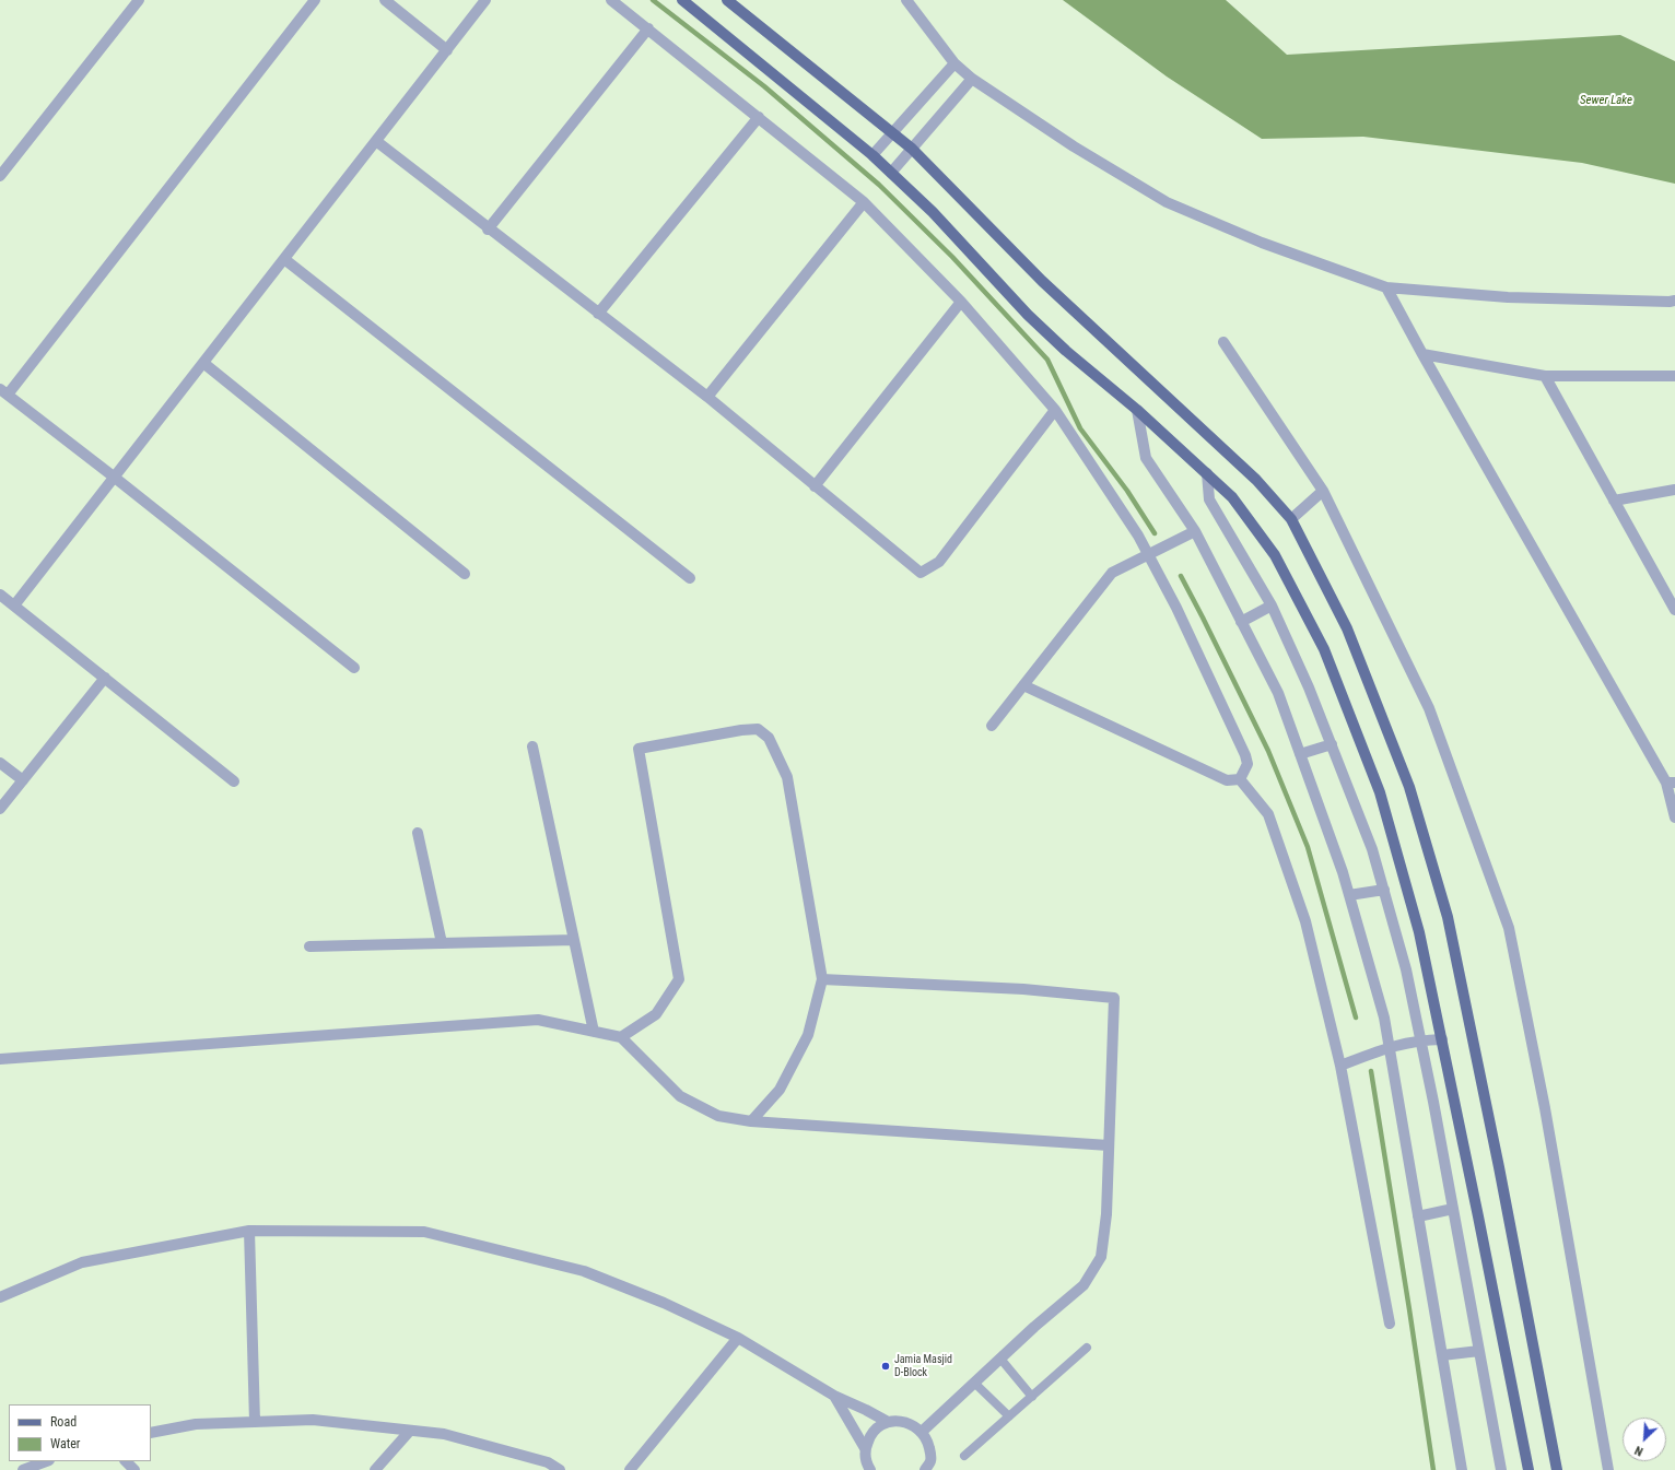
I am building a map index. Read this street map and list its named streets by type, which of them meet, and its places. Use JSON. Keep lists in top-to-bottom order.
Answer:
{
  "water": ["Sewer Lake"],
  "places": ["Jamia Masjid D-Block"],
  "legend": ["Road", "Water"],
  "north": "bottom left"
}
